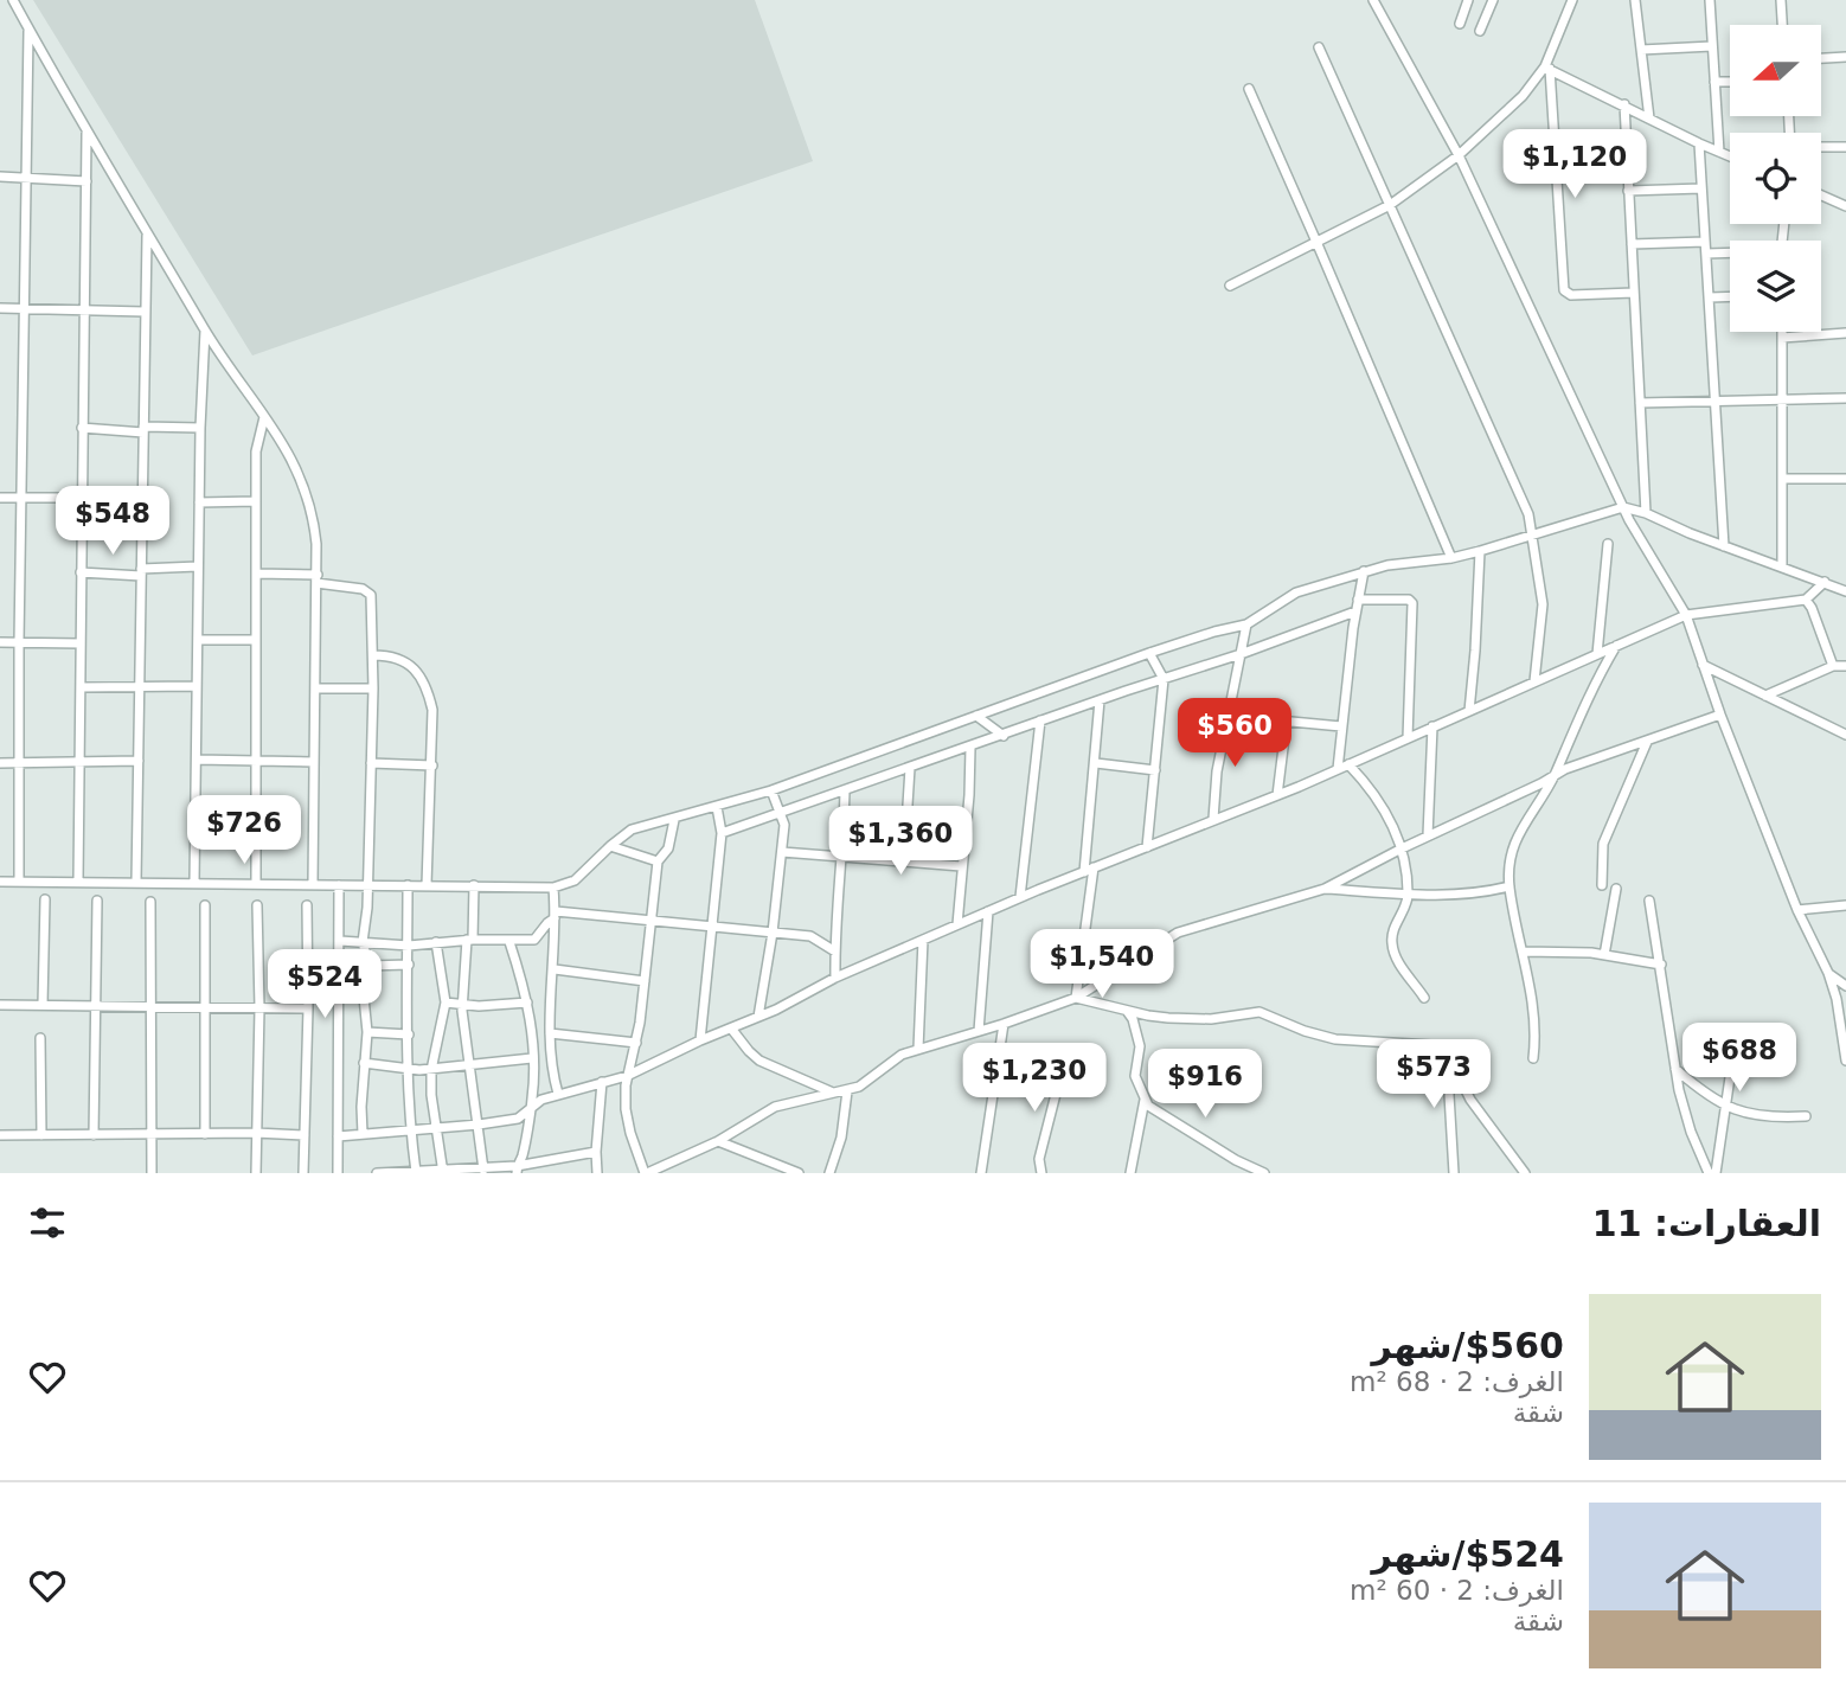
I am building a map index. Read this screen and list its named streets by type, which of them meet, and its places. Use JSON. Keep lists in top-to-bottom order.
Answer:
{
  "north": "left",
  "page": {
    "price": [
      "$1,120",
      "$548",
      "$560",
      "$726",
      "$1,360",
      "$1,540",
      "$524",
      "$688",
      "$573",
      "$1,230",
      "$916"
    ],
    "heading": "العقارات: 11",
    "list": [
      {
        "name": "$560/شهر",
        "note": "الغرف: 2 · 68 m² · شقة"
      },
      {
        "name": "$524/شهر",
        "note": "الغرف: 2 · 60 m² · شقة"
      }
    ]
  }
}
